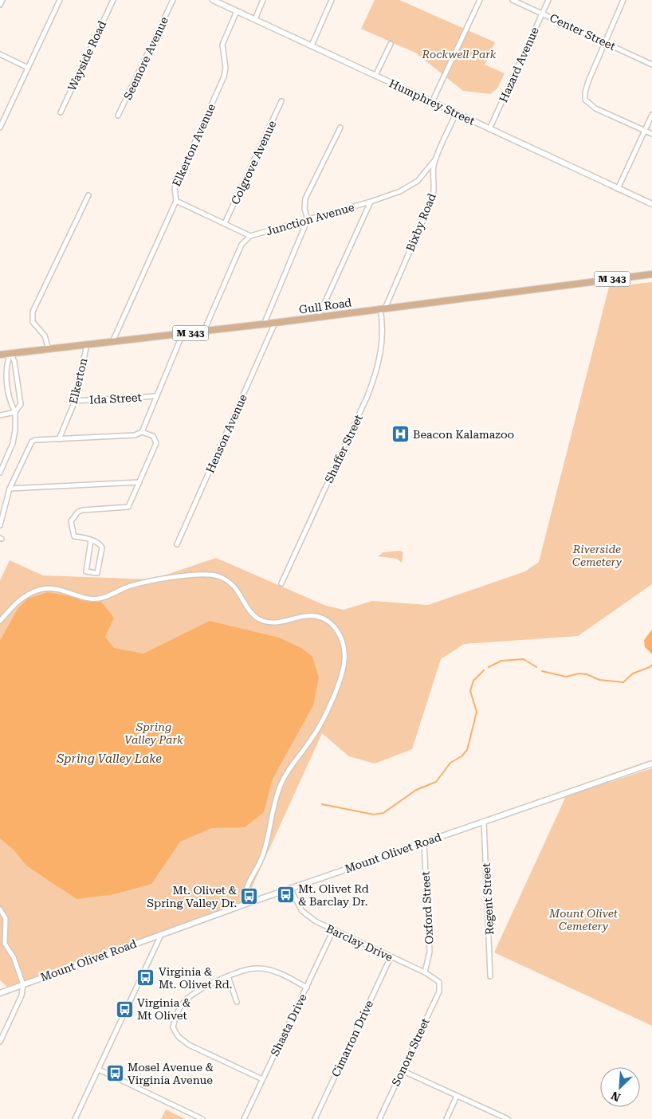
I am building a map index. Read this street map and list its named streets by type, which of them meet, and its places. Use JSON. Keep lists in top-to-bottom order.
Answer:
{
  "streets": {
    "main road": ["M 343", "Gull Road"],
    "street": [
      "Center Street",
      "Wayside Road",
      "Seemore Avenue",
      "Hazard Avenue",
      "Humphrey Street",
      "Elkerton Avenue",
      "Colgrove Avenue",
      "Junction Avenue",
      "Bixby Road",
      "Elkerton",
      "Ida Street",
      "Henson Avenue",
      "Shaffer Street",
      "Mount Olivet Road",
      "Regent Street",
      "Oxford Street",
      "Barclay Drive",
      "Shasta Drive",
      "Cimarron Drive",
      "Sonora Street"
    ]
  },
  "crossings": [
    ["Center Street", "Hazard Avenue"],
    ["Hazard Avenue", "Humphrey Street"],
    ["Humphrey Street", "Elkerton Avenue"],
    ["Humphrey Street", "Bixby Road"],
    ["Elkerton Avenue", "Junction Avenue"],
    ["Elkerton Avenue", "Gull Road"],
    ["Colgrove Avenue", "Junction Avenue"],
    ["Junction Avenue", "Bixby Road"],
    ["Bixby Road", "Gull Road"],
    ["Bixby Road", "Shaffer Street"],
    ["Gull Road", "Elkerton"],
    ["Gull Road", "Henson Avenue"],
    ["Gull Road", "Shaffer Street"],
    ["Elkerton", "Ida Street"],
    ["Mount Olivet Road", "Regent Street"],
    ["Mount Olivet Road", "Oxford Street"],
    ["Mount Olivet Road", "Barclay Drive"],
    ["Oxford Street", "Barclay Drive"],
    ["Barclay Drive", "Shasta Drive"],
    ["Barclay Drive", "Cimarron Drive"],
    ["Barclay Drive", "Sonora Street"]
  ],
  "water": ["Spring Valley Lake"],
  "parks": [
    "Rockwell Park",
    "Riverside Cemetery",
    "Spring Valley Park",
    "Mount Olivet Cemetery"
  ],
  "places": {
    "hospital": ["Beacon Kalamazoo"],
    "bus stop": [
      "Mt. Olivet Rd & Barclay Dr.",
      "Mt. Olivet & Spring Valley Dr.",
      "Virginia & Mt. Olivet Rd.",
      "Virginia & Mt Olivet",
      "Mosel Avenue & Virginia Avenue"
    ]
  },
  "north": "bottom left"
}
